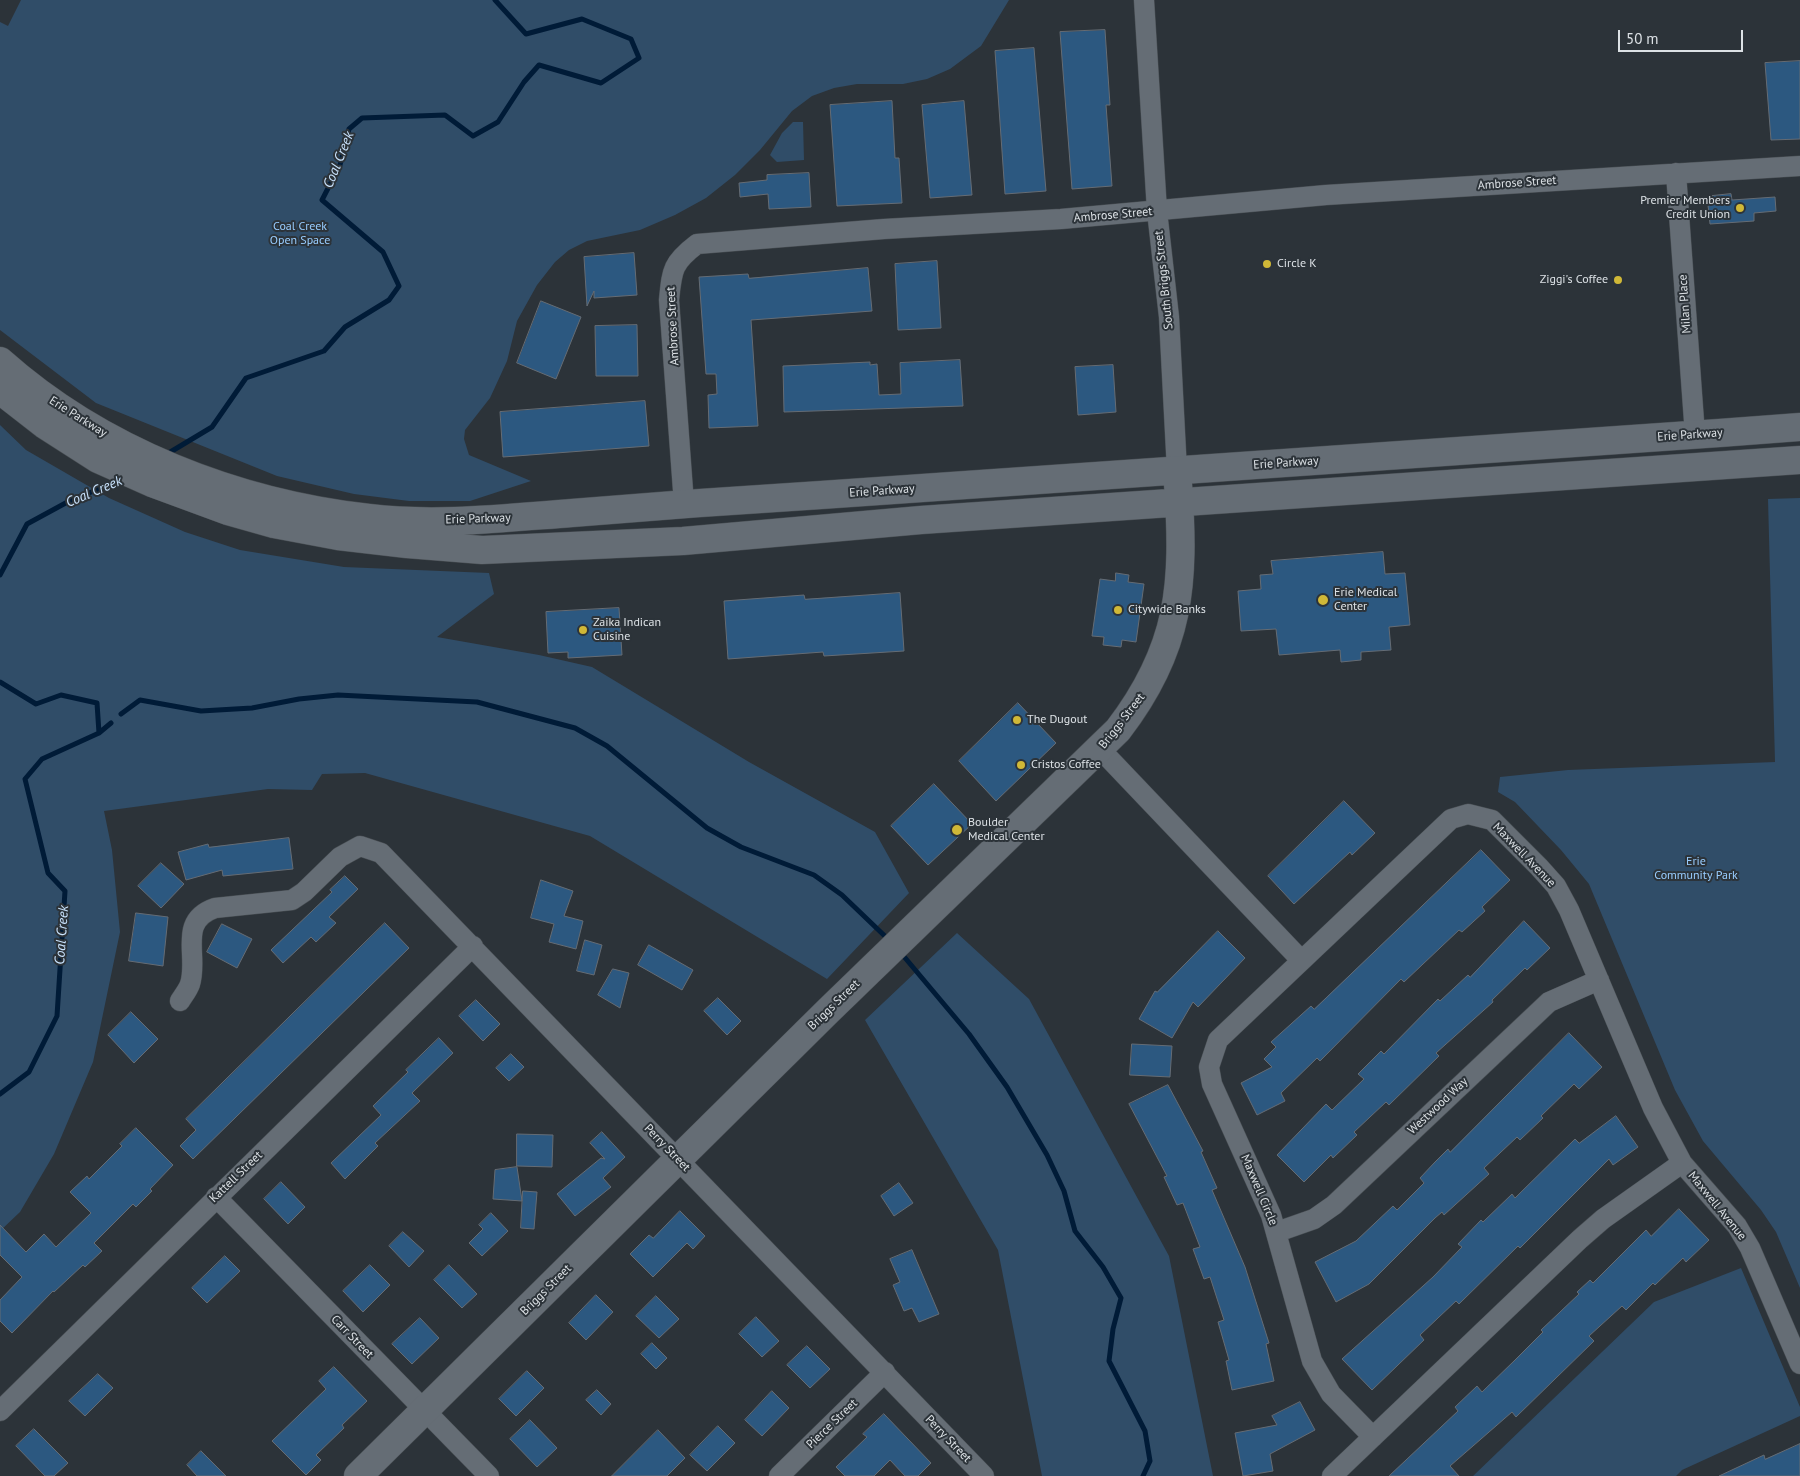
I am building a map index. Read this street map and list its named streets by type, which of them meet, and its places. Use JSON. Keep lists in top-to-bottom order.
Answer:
{
  "streets": {
    "main road": ["Erie Parkway", "Briggs Street"],
    "street": [
      "Ambrose Street",
      "South Briggs Street",
      "Milan Place",
      "Maxwell Avenue",
      "Westwood Way",
      "Perry Street",
      "Kattell Street",
      "Maxwell Circle",
      "Carr Street",
      "Pierce Street"
    ]
  },
  "crossings": [
    ["Ambrose Street", "South Briggs Street"],
    ["Ambrose Street", "Milan Place"],
    ["Ambrose Street", "Erie Parkway"],
    ["South Briggs Street", "Erie Parkway"],
    ["South Briggs Street", "Briggs Street"],
    ["Milan Place", "Erie Parkway"],
    ["Erie Parkway", "Briggs Street"],
    ["Briggs Street", "Perry Street"],
    ["Briggs Street", "Carr Street"],
    ["Maxwell Avenue", "Westwood Way"],
    ["Maxwell Avenue", "Maxwell Circle"],
    ["Westwood Way", "Maxwell Circle"],
    ["Perry Street", "Kattell Street"],
    ["Perry Street", "Pierce Street"],
    ["Kattell Street", "Carr Street"]
  ],
  "water": ["Coal Creek"],
  "parks": ["Coal Creek Open Space", "Erie Community Park"],
  "places": [
    "Premier Members Credit Union",
    "Circle K",
    "Ziggi's Coffee",
    "Erie Medical Center",
    "Citywide Banks",
    "Zaika Indican Cuisine",
    "The Dugout",
    "Cristos Coffee",
    "Boulder Medical Center"
  ],
  "scale_bar": "50 m"
}
